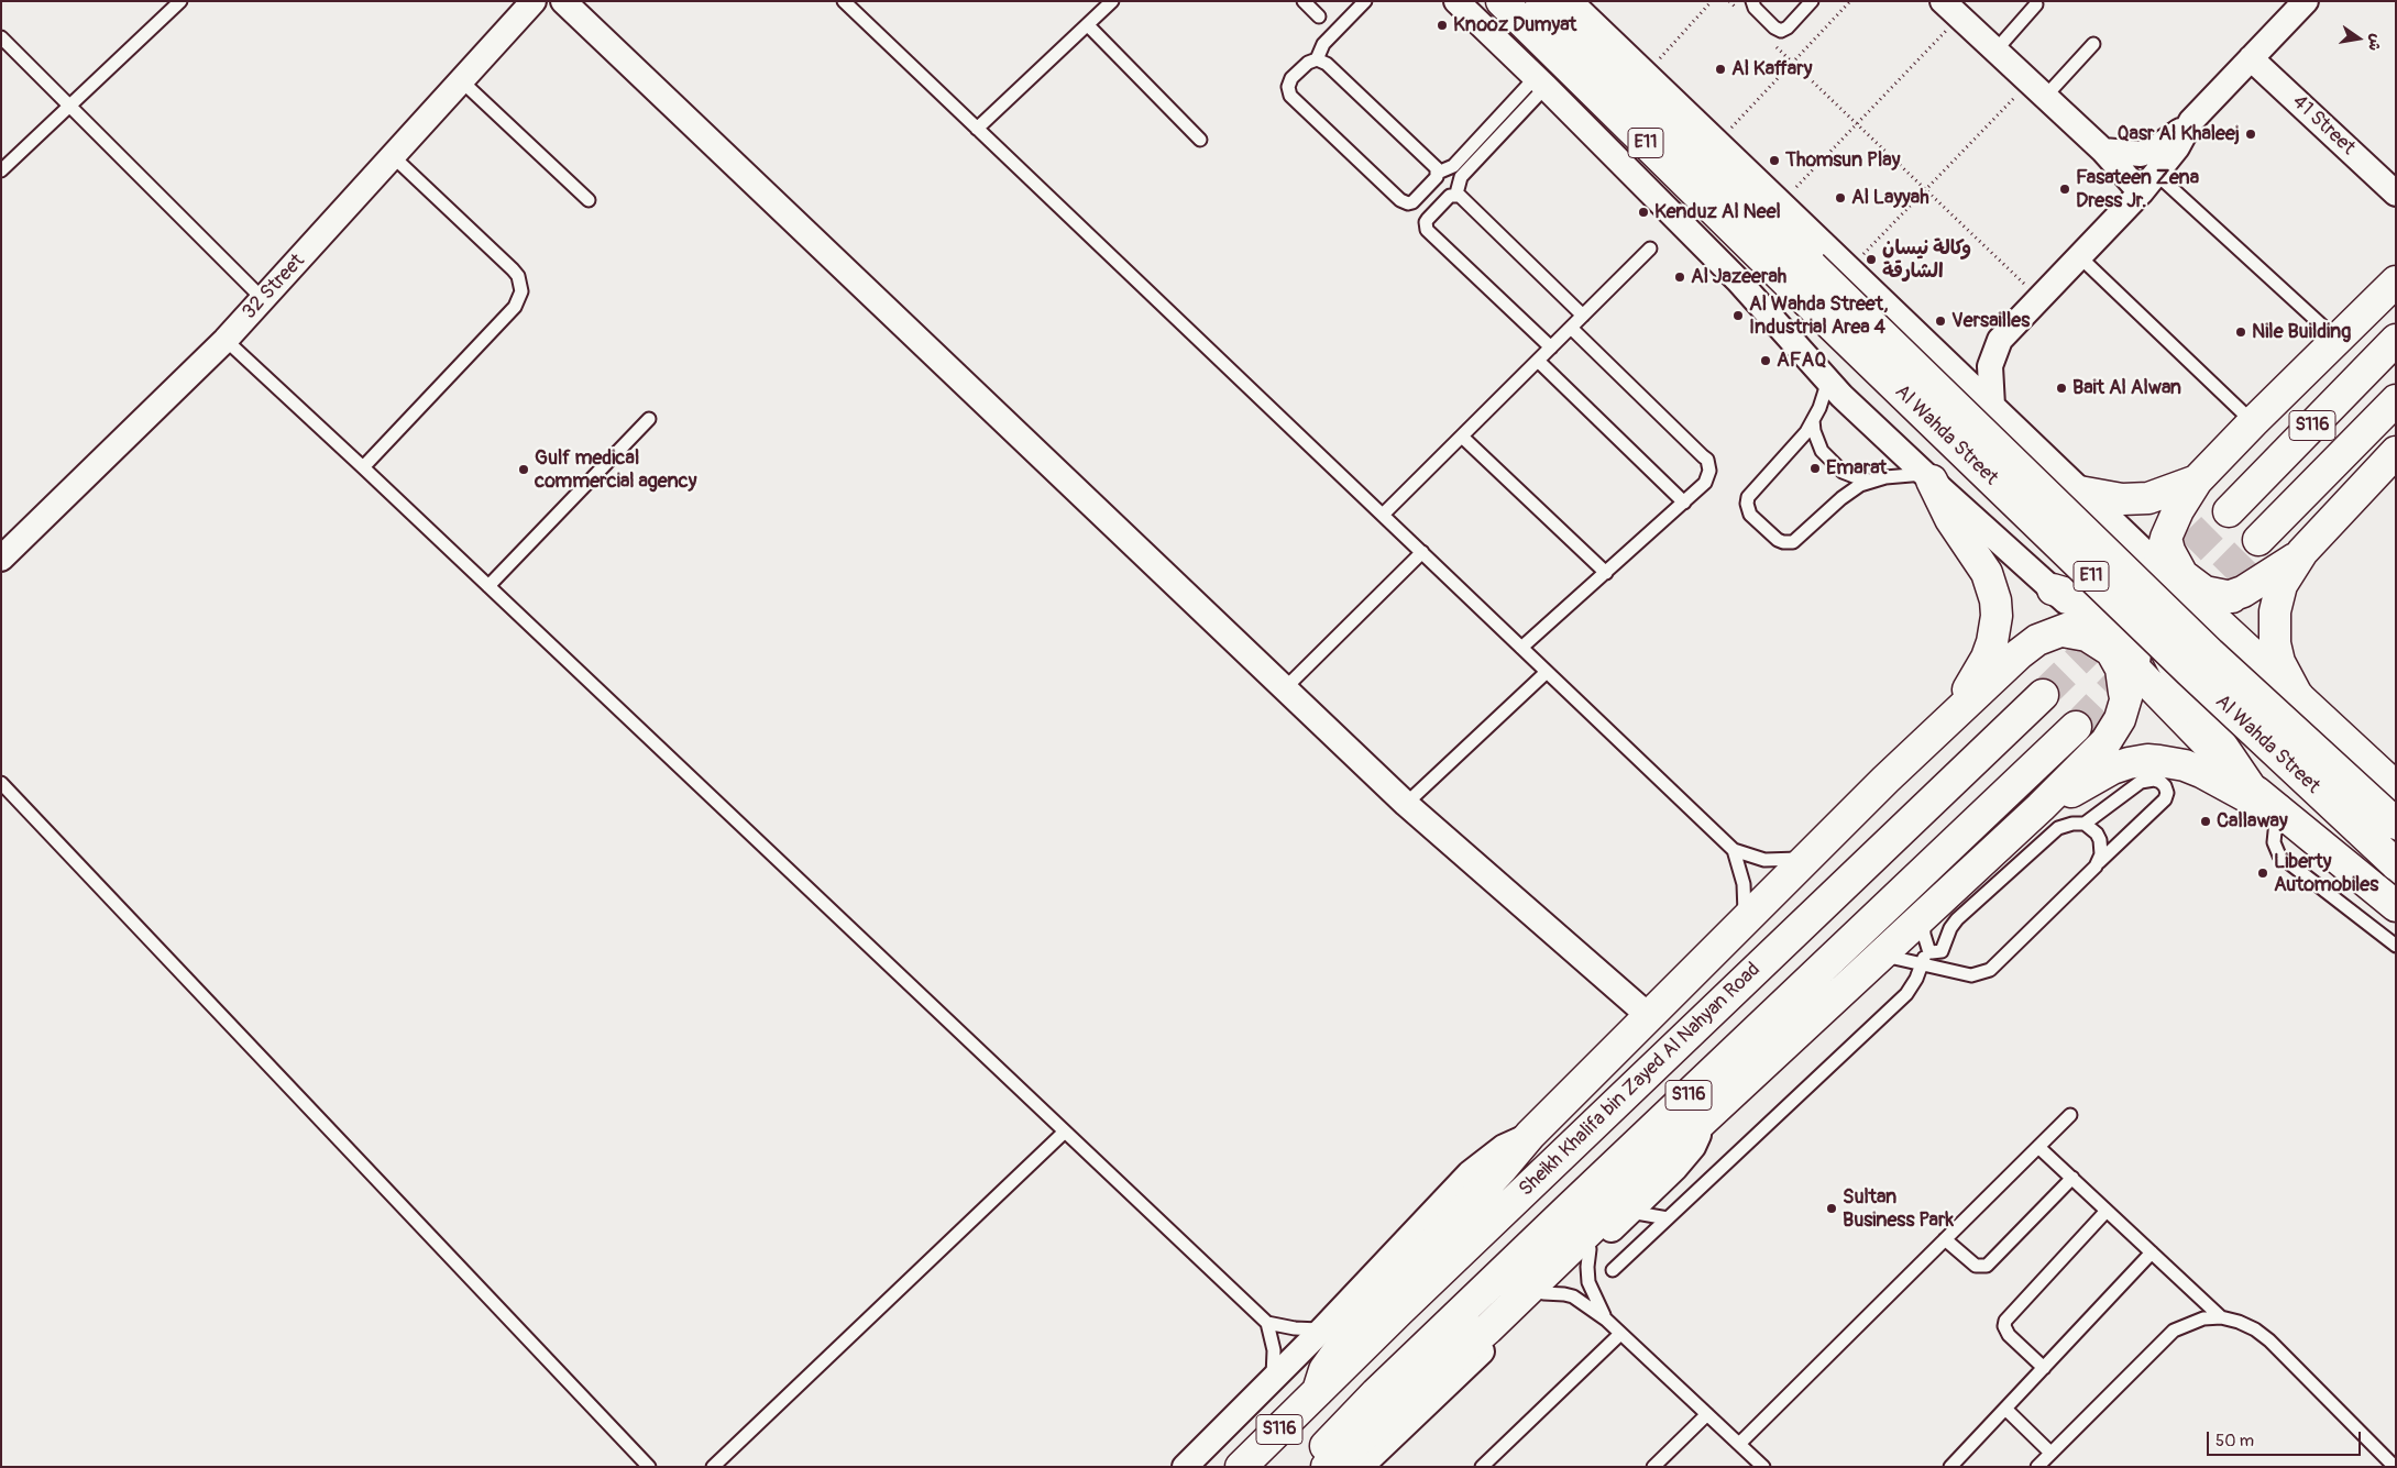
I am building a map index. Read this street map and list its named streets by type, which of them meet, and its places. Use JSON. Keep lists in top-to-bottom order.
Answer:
{
  "streets": {
    "main road": [
      "E11",
      "S116",
      "Al Wahda Street",
      "Sheikh Khalifa bin Zayed Al Nahyan Road"
    ],
    "street": ["41 Street", "32 Street"]
  },
  "places": [
    "Knooz Dumyat",
    "Al Kaffary",
    "Qasr Al Khaleej",
    "Thomsun Play",
    "Fasateen Zena Dress Jr.",
    "Al Layyah",
    "Kenduz Al Neel",
    "وكالة نيسان الشارقة",
    "Al Jazeerah",
    "Al Wahda Street, Industrial Area 4",
    "Versailles",
    "Nile Building",
    "AFAQ",
    "Bait Al Alwan",
    "Emarat",
    "Gulf medical commercial agency",
    "Callaway",
    "Liberty Automobiles",
    "Sultan Business Park"
  ],
  "scale_bar": "50 m",
  "north": "right"
}
